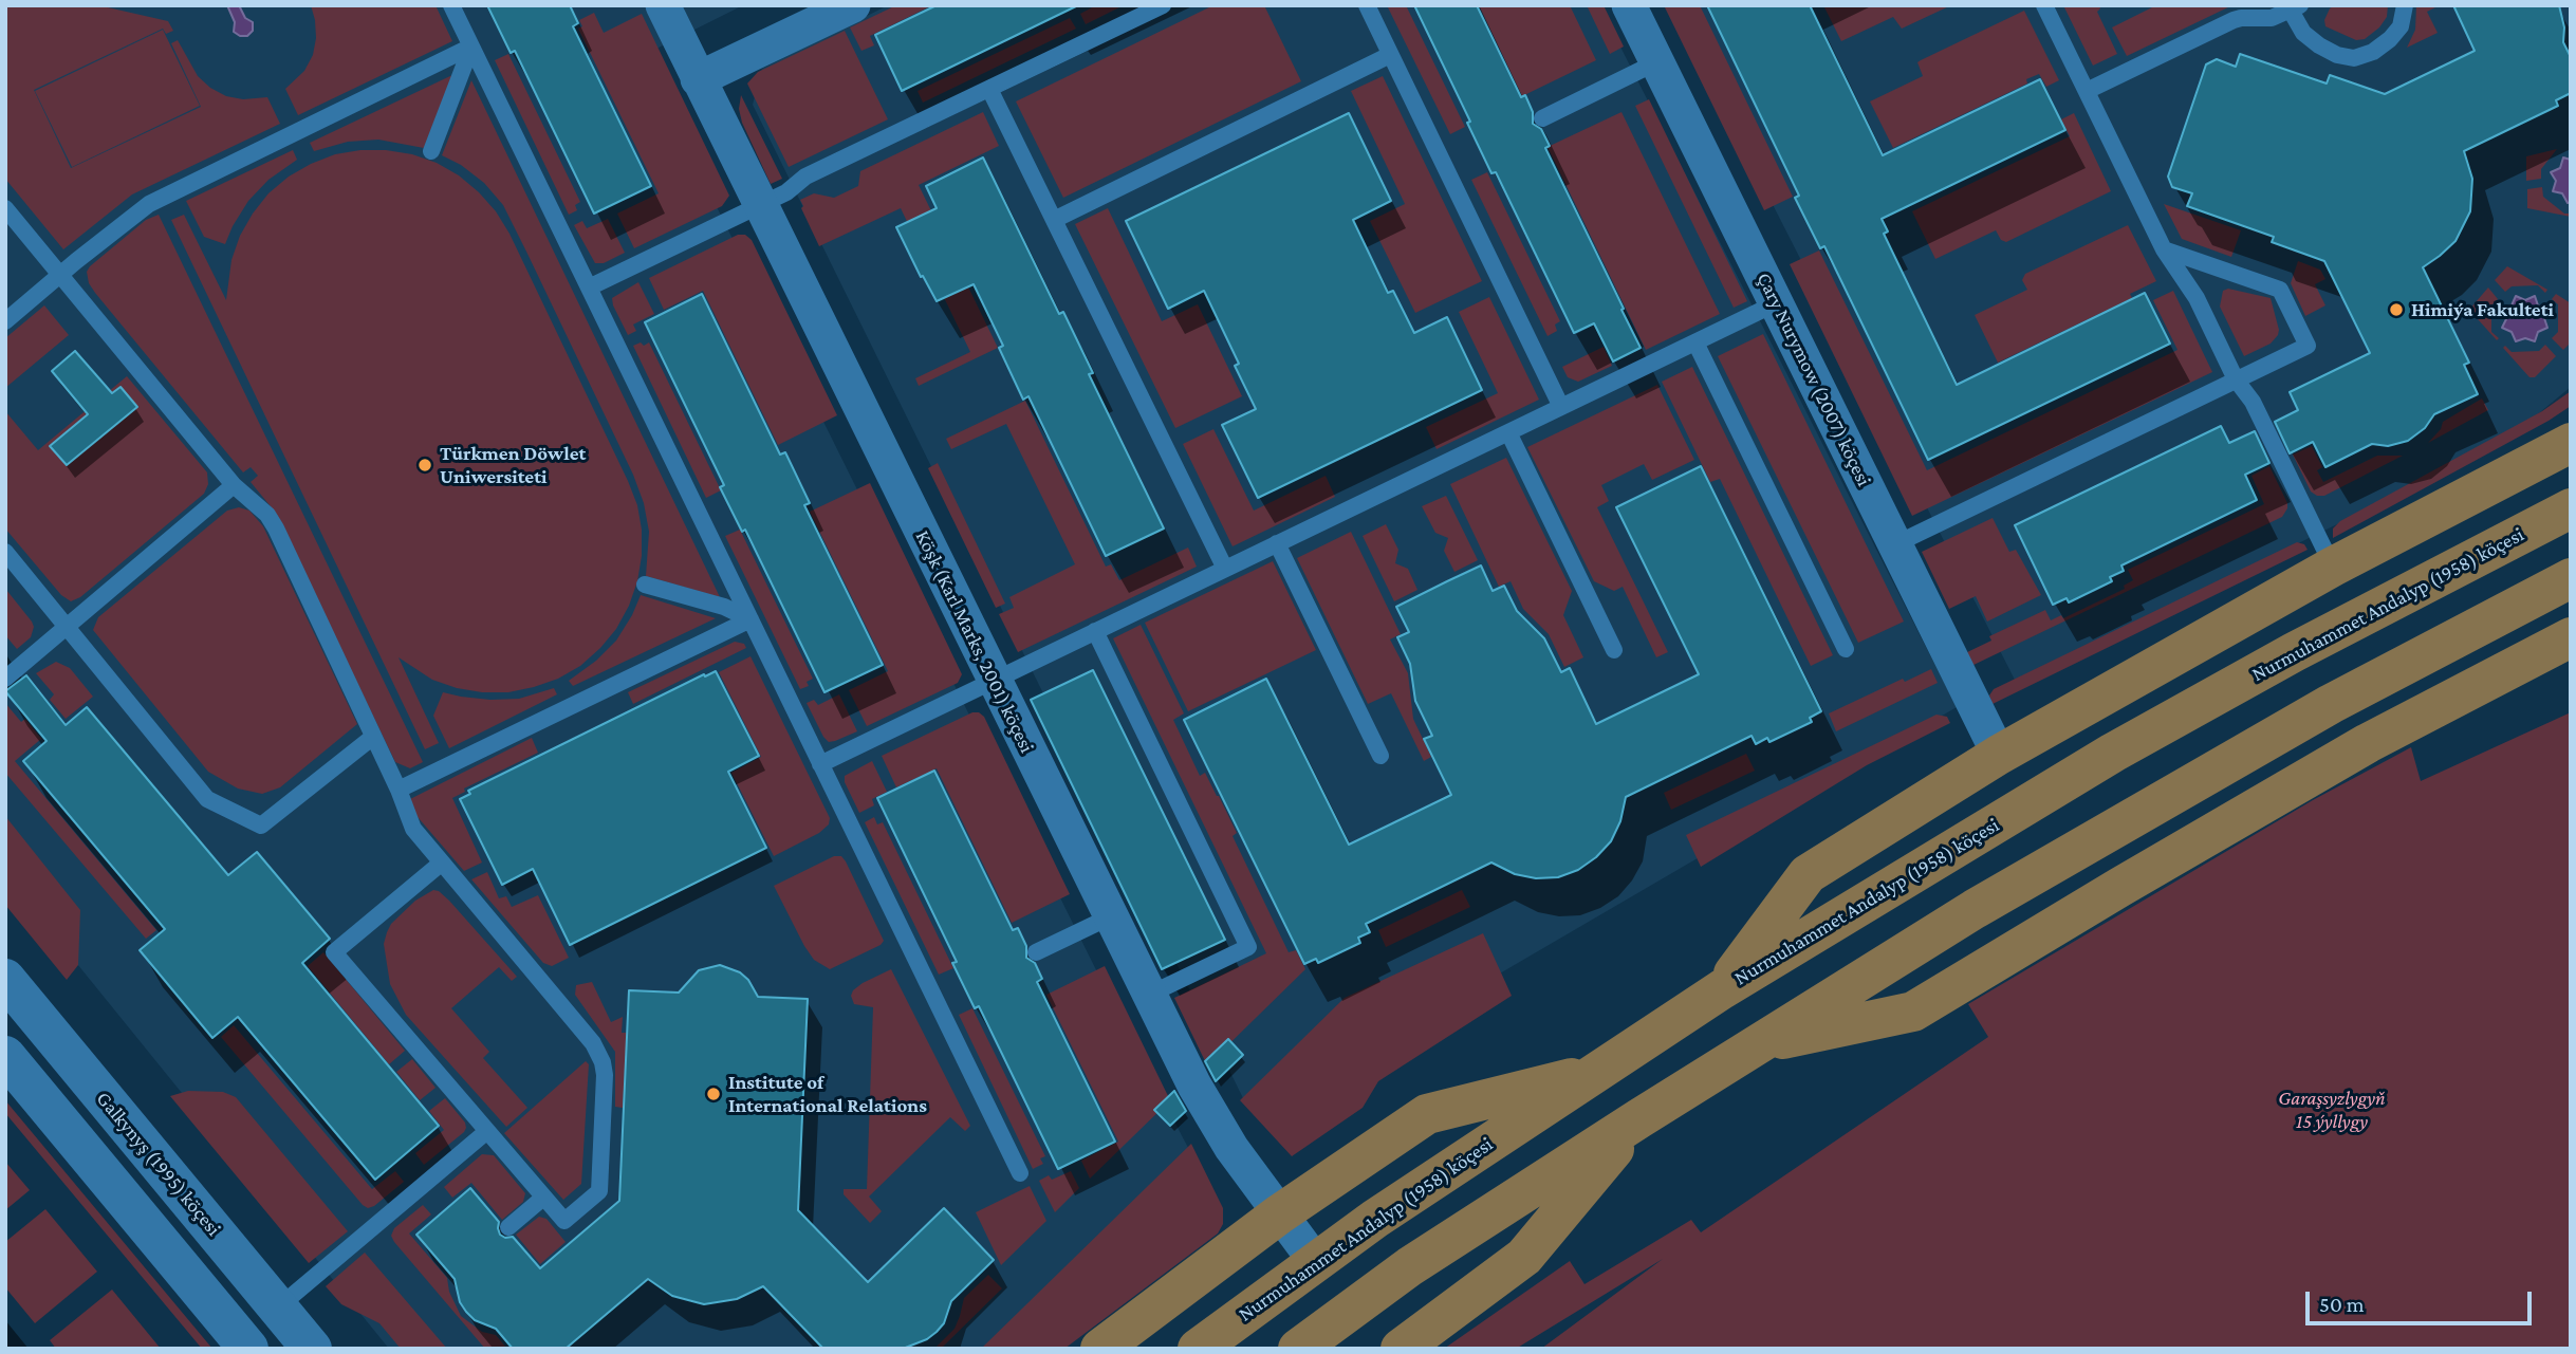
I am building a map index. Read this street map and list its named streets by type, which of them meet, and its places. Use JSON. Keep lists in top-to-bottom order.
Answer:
{
  "streets": {
    "main road": ["Nurmuhammet Andalyp (1958) köçesi", "Galkynyş (1995) köçesi"],
    "street": ["Çary Nurymow (2007) köçesi", "Köşk (Karl Marks, 2001) köçesi"]
  },
  "crossings": [
    ["Nurmuhammet Andalyp (1958) köçesi", "Köşk (Karl Marks, 2001) köçesi"]
  ],
  "parks": ["Garaşsyzlygyň 15 ýyllygy"],
  "places": ["Himiýa Fakulteti", "Türkmen Döwlet Uniwersiteti", "Institute of International Relations"],
  "scale_bar": "50 m"
}
